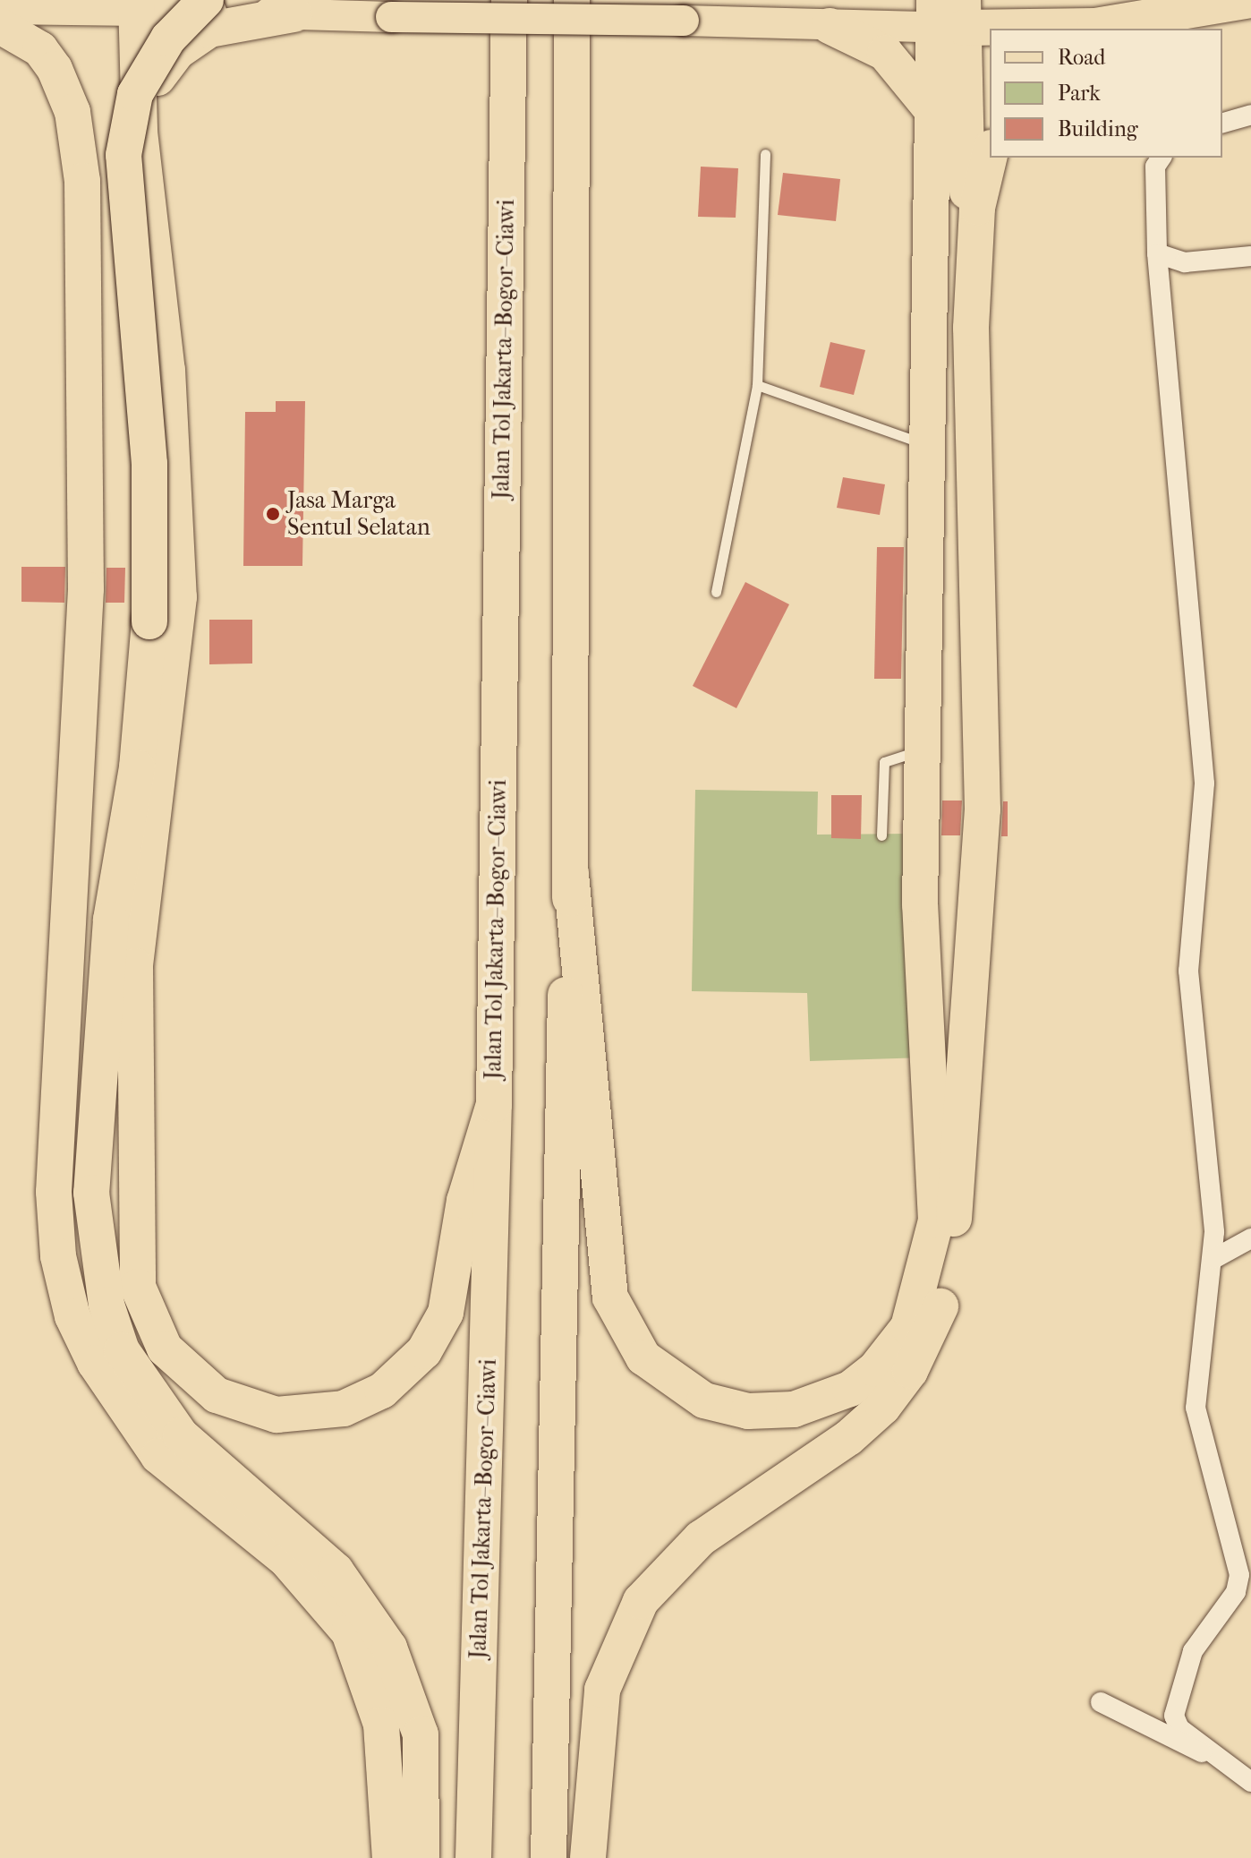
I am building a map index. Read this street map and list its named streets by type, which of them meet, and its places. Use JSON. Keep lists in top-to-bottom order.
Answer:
{
  "streets": {
    "highway": ["Jalan Tol Jakarta–Bogor–Ciawi"]
  },
  "places": ["Jasa Marga Sentul Selatan"],
  "legend": ["Road", "Park", "Building"]
}
